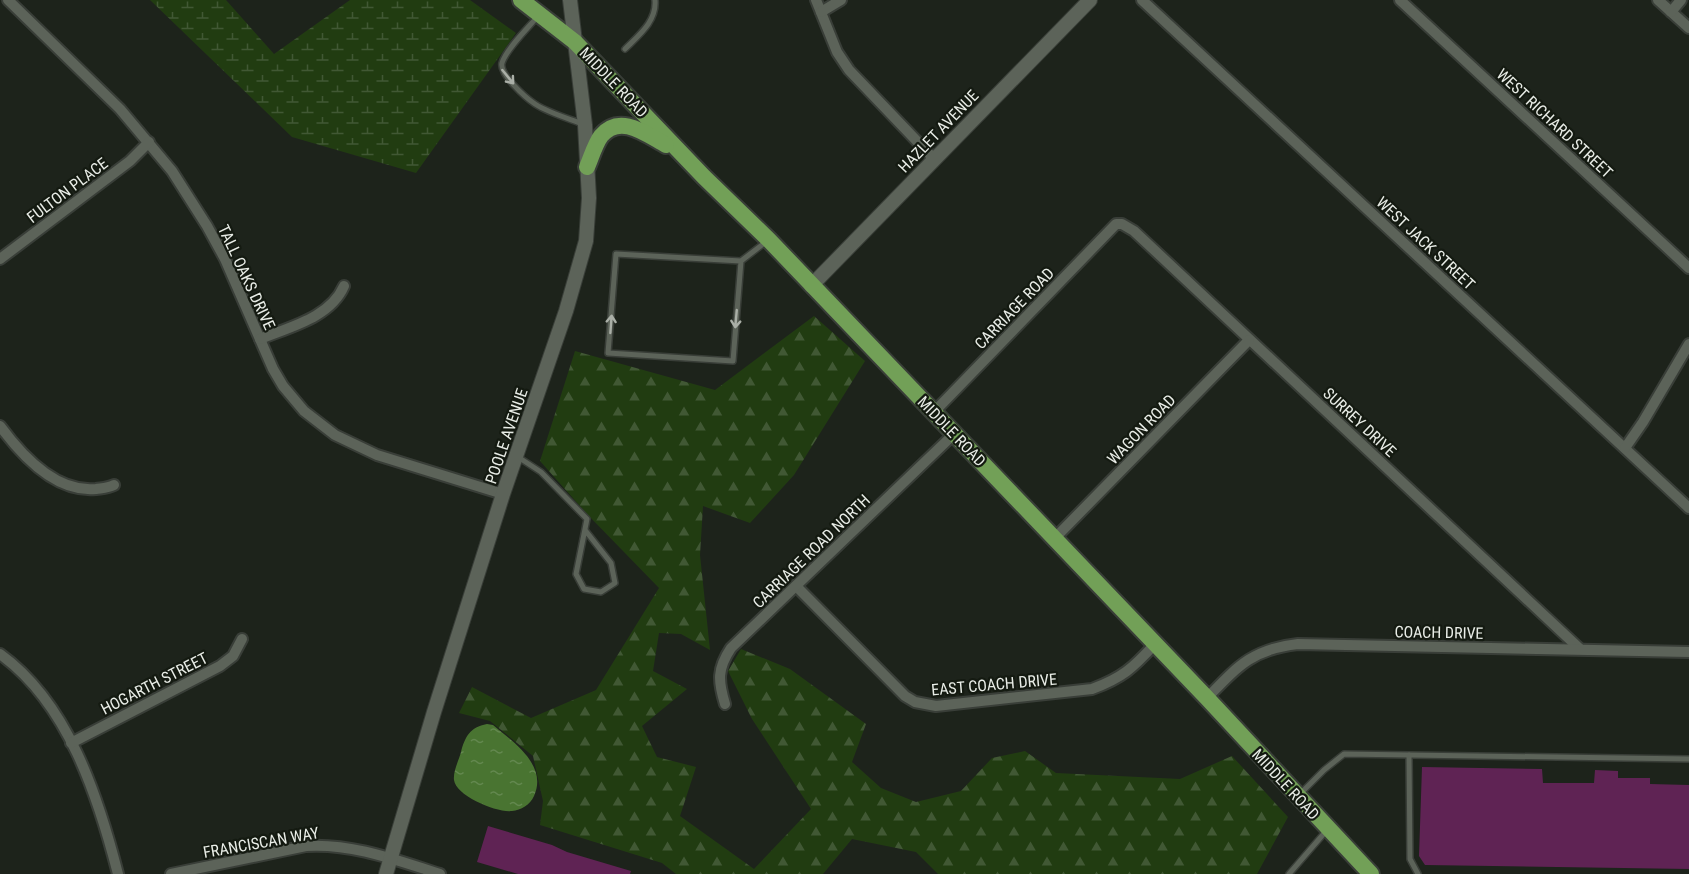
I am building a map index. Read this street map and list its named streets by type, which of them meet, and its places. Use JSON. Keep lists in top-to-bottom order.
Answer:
{
  "streets": {
    "main road": ["MIDDLE ROAD"],
    "street": [
      "WEST RICHARD STREET",
      "HAZLET AVENUE",
      "FULTON PLACE",
      "WEST JACK STREET",
      "TALL OAKS DRIVE",
      "CARRIAGE ROAD",
      "SURREY DRIVE",
      "WAGON ROAD",
      "POOLE AVENUE",
      "CARRIAGE ROAD NORTH",
      "COACH DRIVE",
      "HOGARTH STREET",
      "EAST COACH DRIVE",
      "FRANCISCAN WAY"
    ]
  },
  "crossings": [
    ["MIDDLE ROAD", "HAZLET AVENUE"],
    ["MIDDLE ROAD", "CARRIAGE ROAD"],
    ["MIDDLE ROAD", "WAGON ROAD"],
    ["MIDDLE ROAD", "POOLE AVENUE"],
    ["MIDDLE ROAD", "CARRIAGE ROAD NORTH"],
    ["MIDDLE ROAD", "COACH DRIVE"],
    ["MIDDLE ROAD", "EAST COACH DRIVE"],
    ["FULTON PLACE", "TALL OAKS DRIVE"],
    ["TALL OAKS DRIVE", "POOLE AVENUE"],
    ["CARRIAGE ROAD", "SURREY DRIVE"],
    ["SURREY DRIVE", "WAGON ROAD"],
    ["SURREY DRIVE", "COACH DRIVE"],
    ["POOLE AVENUE", "FRANCISCAN WAY"],
    ["CARRIAGE ROAD NORTH", "EAST COACH DRIVE"]
  ]
}
